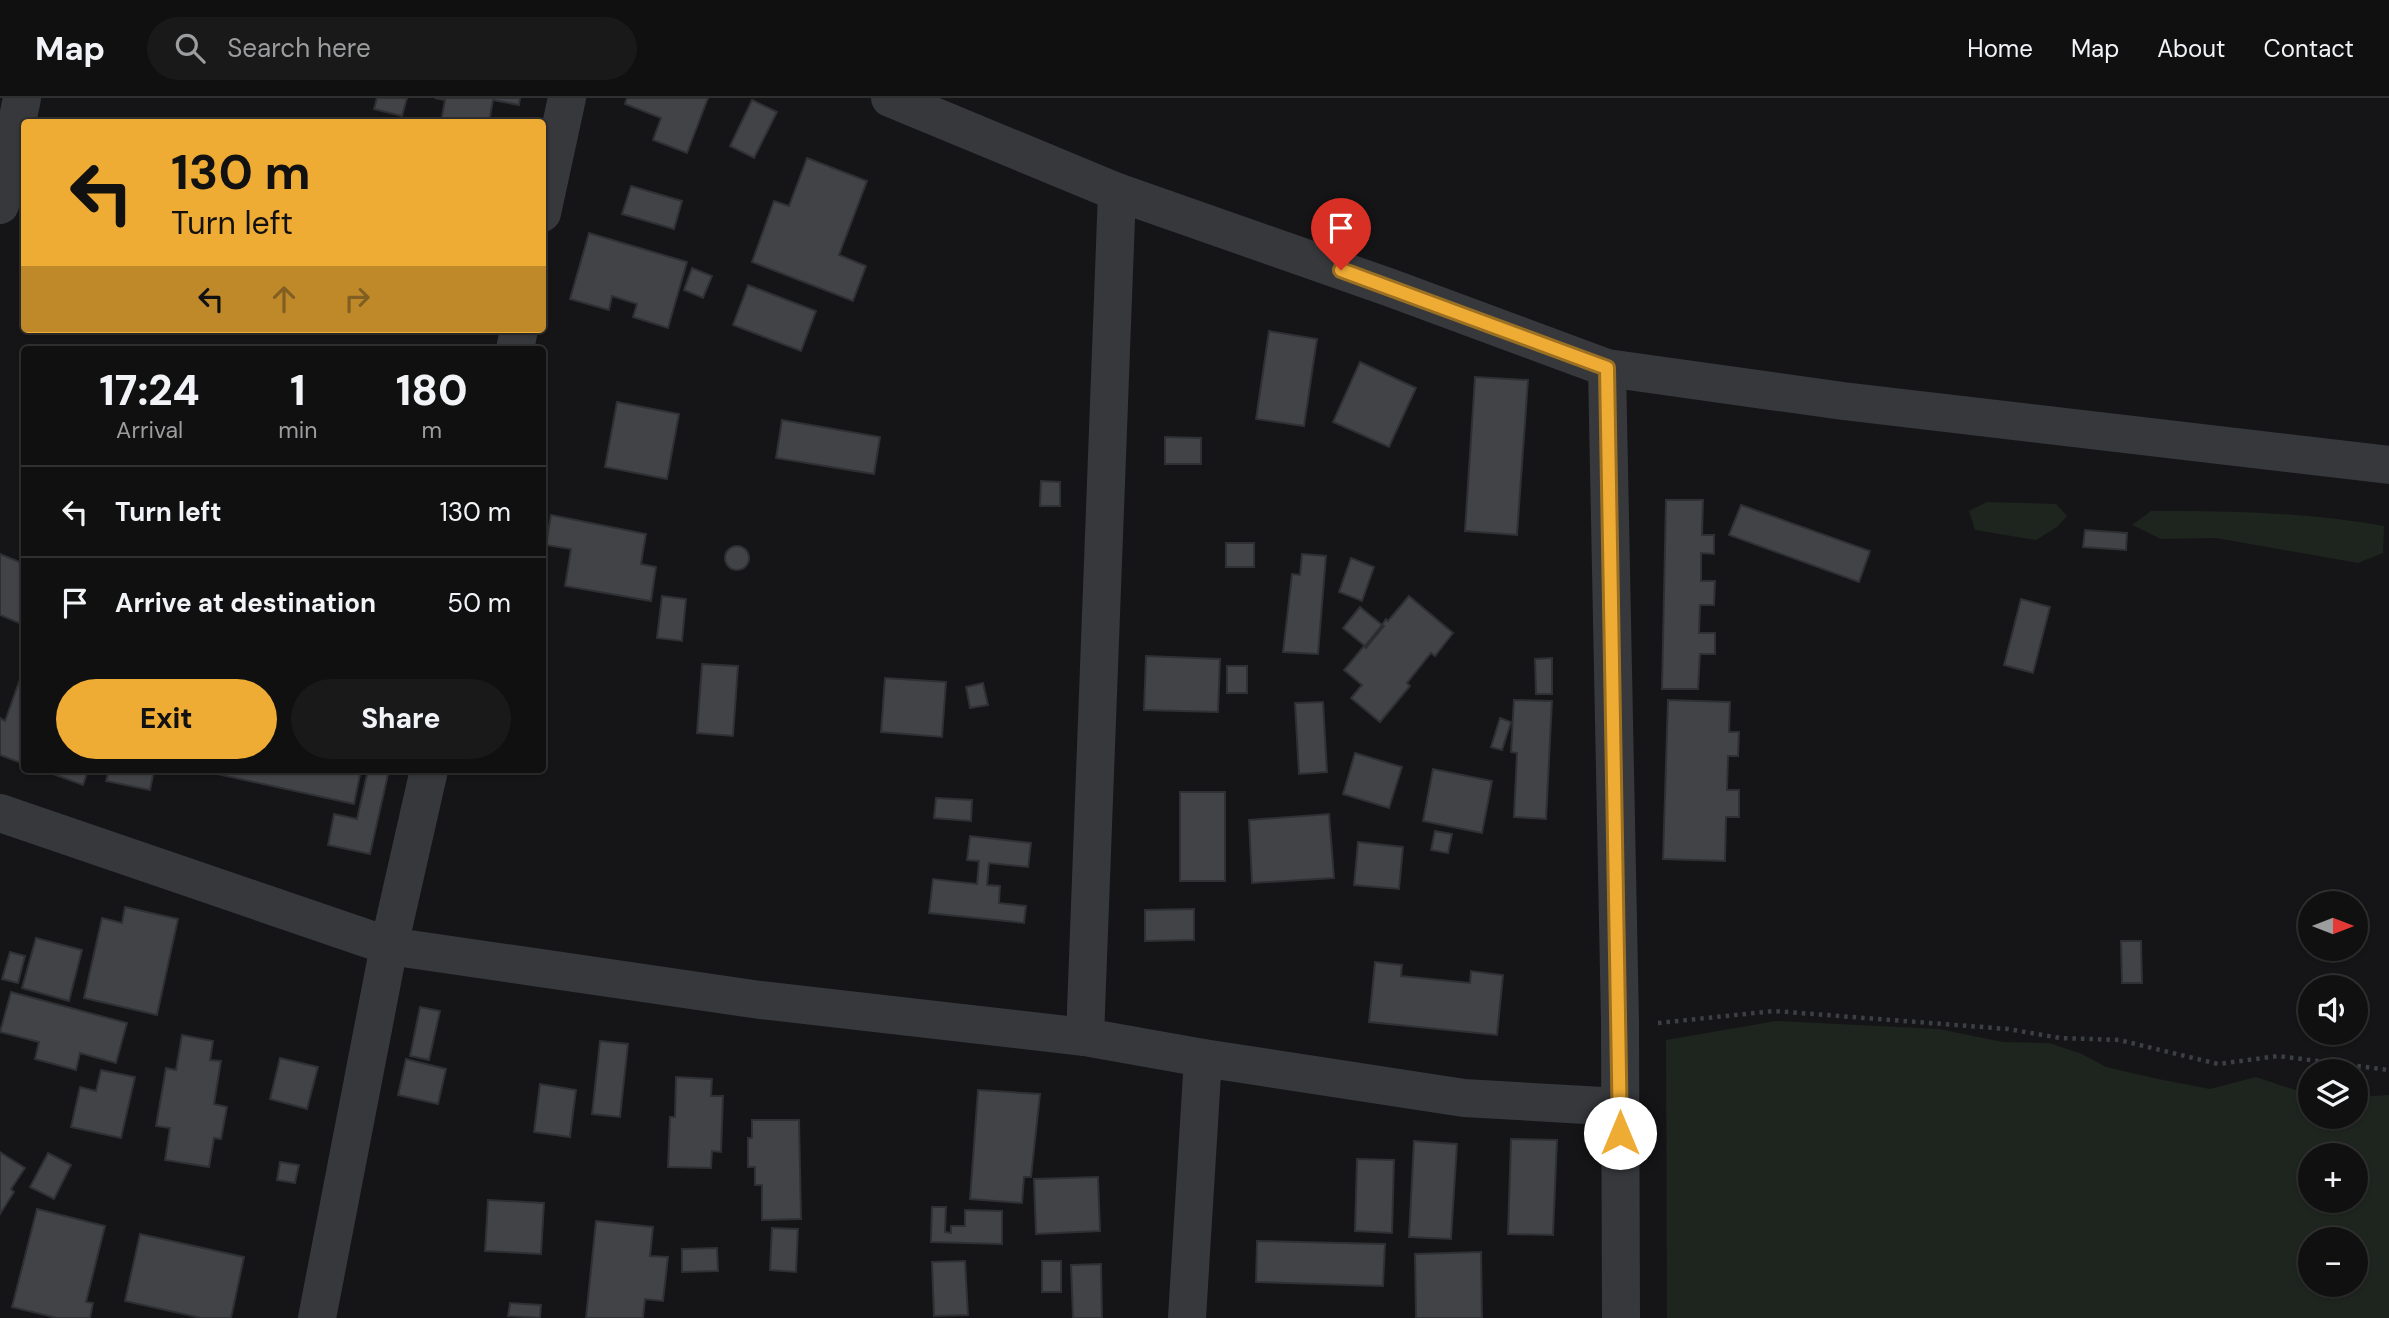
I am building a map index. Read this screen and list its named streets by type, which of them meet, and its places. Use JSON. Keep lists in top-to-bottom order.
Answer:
{
  "north": "right",
  "page": {
    "header": "Map",
    "search": "Search here",
    "nav": [
      "Home",
      "Map",
      "About",
      "Contact"
    ],
    "turn": ["130 m", "Turn left"],
    "eta": [
      "17:24",
      "Arrival",
      "1",
      "min",
      "180",
      "m"
    ],
    "list": [
      {
        "name": "Turn left",
        "value": "130 m"
      },
      {
        "name": "Arrive at destination",
        "value": "50 m"
      }
    ],
    "buttons": ["Exit", "Share"],
    "map_buttons": ["+", "−"]
  }
}
